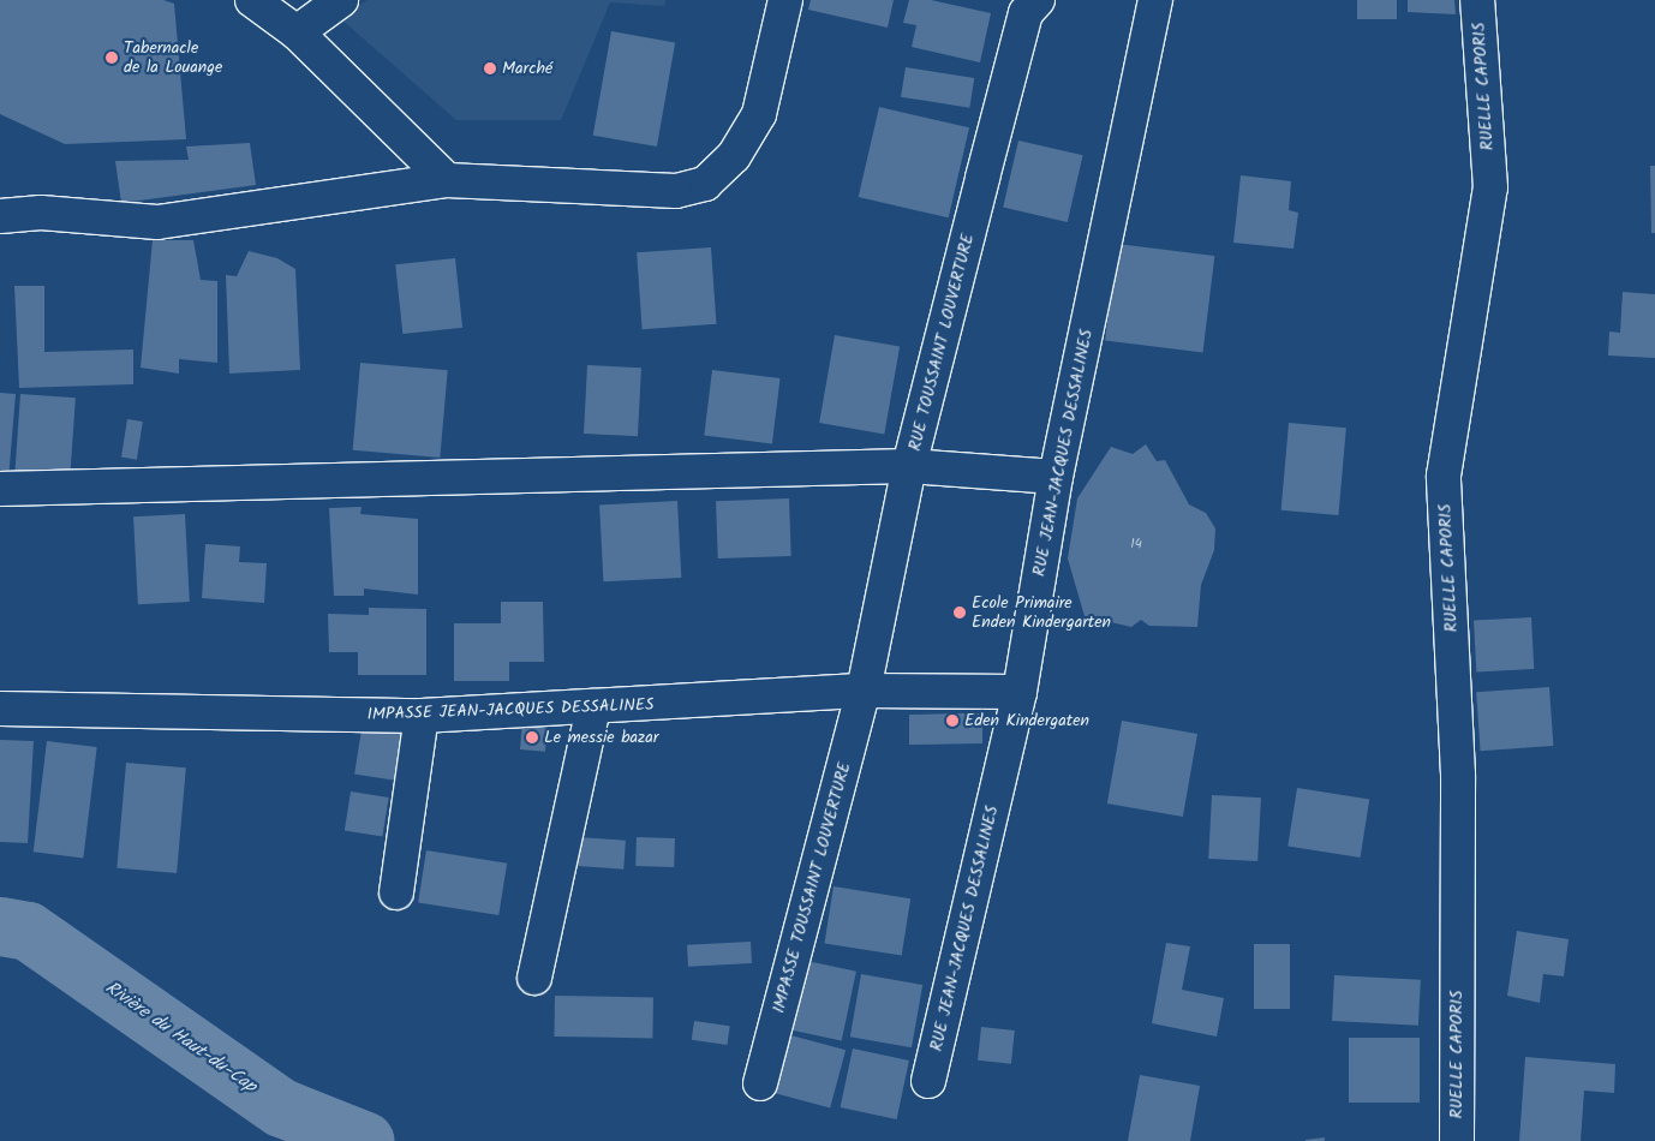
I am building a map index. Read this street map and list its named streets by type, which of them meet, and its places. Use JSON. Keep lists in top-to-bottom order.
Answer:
{
  "streets": {
    "street": [
      "RUELLE CAPORIS",
      "RUE TOUSSAINT LOUVERTURE",
      "RUE JEAN-JACQUES DESSALINES",
      "IMPASSE JEAN-JACQUES DESSALINES",
      "IMPASSE TOUSSAINT LOUVERTURE"
    ]
  },
  "crossings": [
    ["RUE TOUSSAINT LOUVERTURE", "IMPASSE JEAN-JACQUES DESSALINES"],
    ["RUE TOUSSAINT LOUVERTURE", "IMPASSE TOUSSAINT LOUVERTURE"],
    ["RUE JEAN-JACQUES DESSALINES", "IMPASSE JEAN-JACQUES DESSALINES"],
    ["IMPASSE JEAN-JACQUES DESSALINES", "IMPASSE TOUSSAINT LOUVERTURE"]
  ],
  "water": ["Rivière du Haut-du-Cap"],
  "places": [
    "Tabernacle de la Louange",
    "Marché",
    "Ecole Primaire Enden Kindergarten",
    "Eden Kindergaten",
    "Le messie bazar"
  ],
  "house_numbers": ["14"]
}
